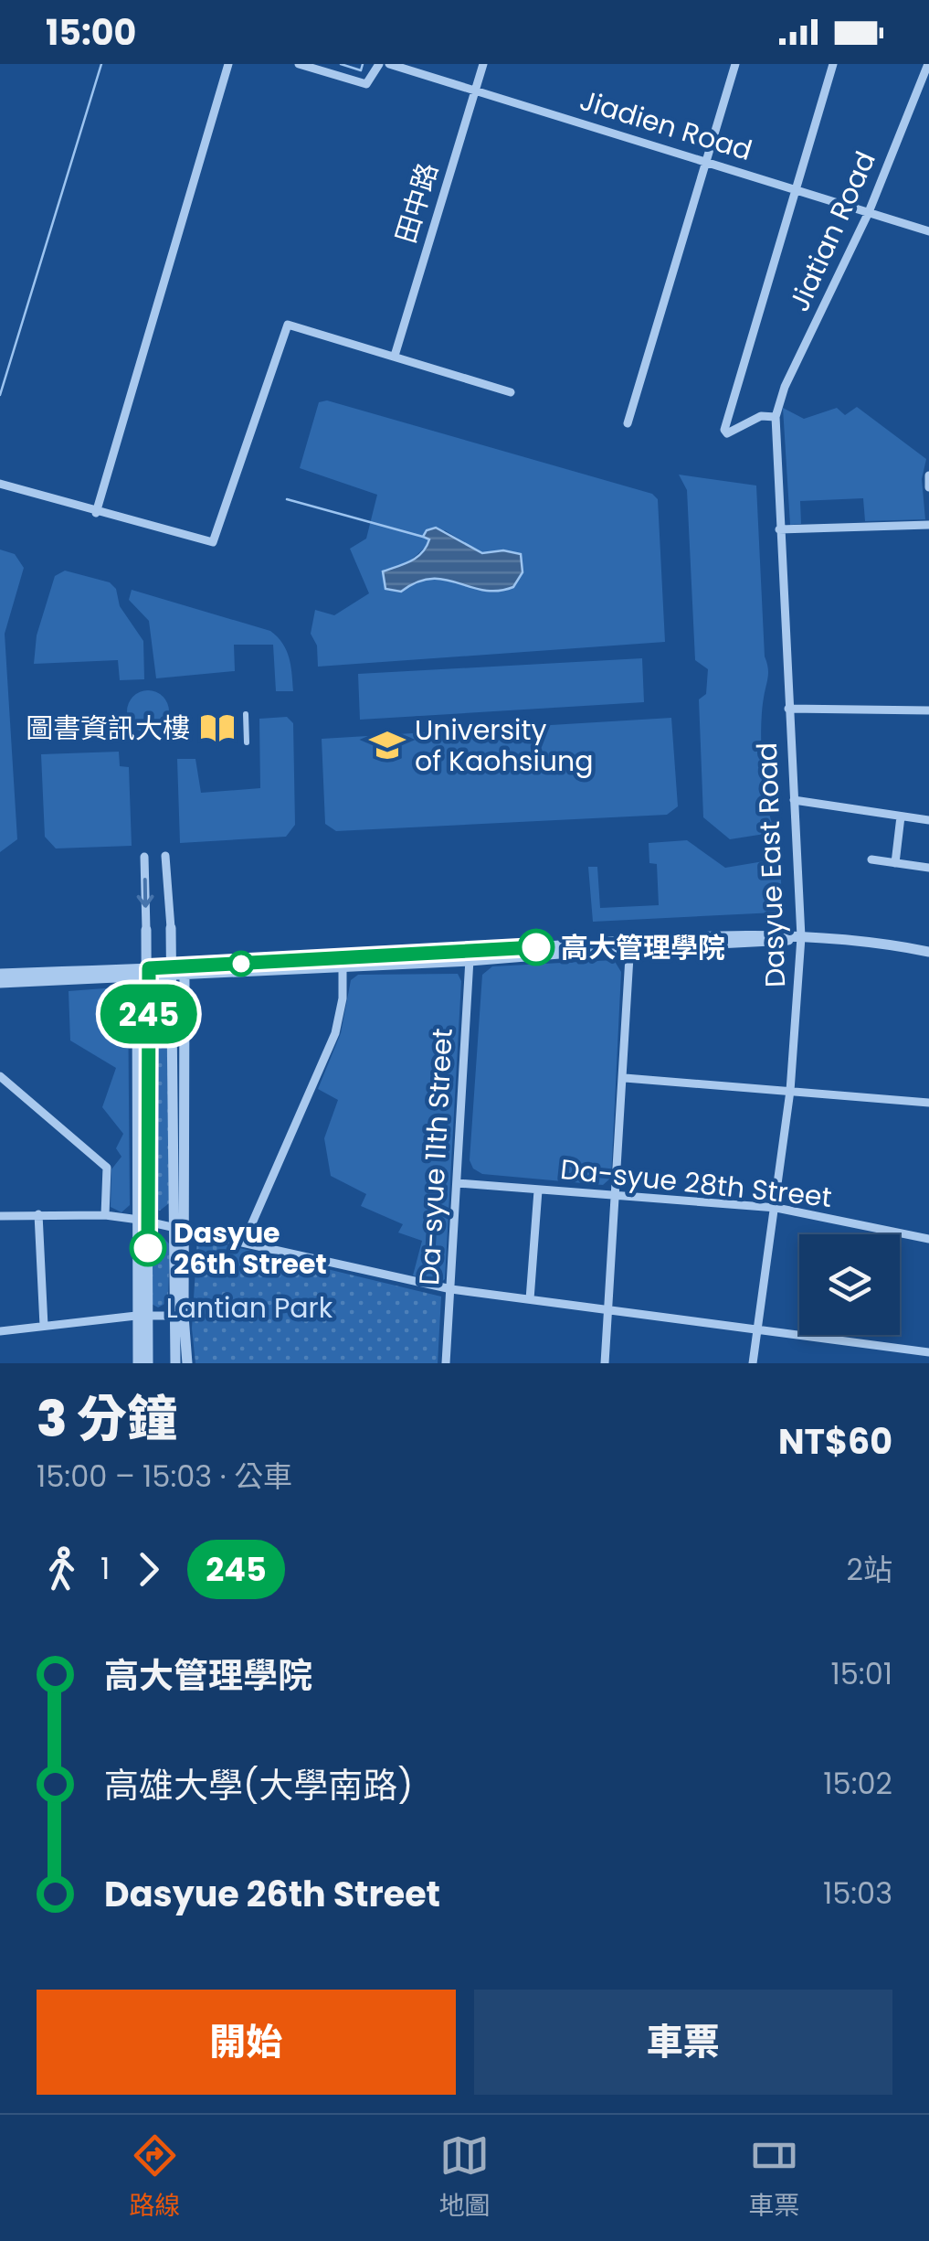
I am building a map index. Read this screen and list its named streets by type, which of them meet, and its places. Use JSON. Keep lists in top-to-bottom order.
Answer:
{
  "streets": {
    "street": [
      "Jiadien Road",
      "田中路",
      "Jiatian Road",
      "Dasyue East Road",
      "Da-syue 11th Street",
      "Da-syue 28th Street"
    ]
  },
  "crossings": [
    ["Jiadien Road", "田中路"],
    ["Jiadien Road", "Jiatian Road"],
    ["Jiatian Road", "Dasyue East Road"],
    ["Dasyue East Road", "Da-syue 28th Street"],
    ["Da-syue 11th Street", "Da-syue 28th Street"]
  ],
  "parks": ["Lantian Park"],
  "places": {
    "library": ["圖書資訊大樓"],
    "school or university": ["University of Kaohsiung"],
    "other": ["高大管理學院", "Dasyue 26th Street"]
  },
  "lines": ["bus line 245"],
  "page": {
    "status": "15:00",
    "on_map": "245",
    "heading": ["3 分鐘", "15:00 – 15:03 · 公車", "NT$60"],
    "legs": ["1", "245", "2站"],
    "list": [
      {
        "name": "高大管理學院",
        "value": "15:01"
      },
      {
        "name": "高雄大學(大學南路)",
        "value": "15:02"
      },
      {
        "name": "Dasyue 26th Street",
        "value": "15:03"
      }
    ],
    "buttons": ["開始", "車票"],
    "tabs": ["路線", "地圖", "車票"]
  }
}
